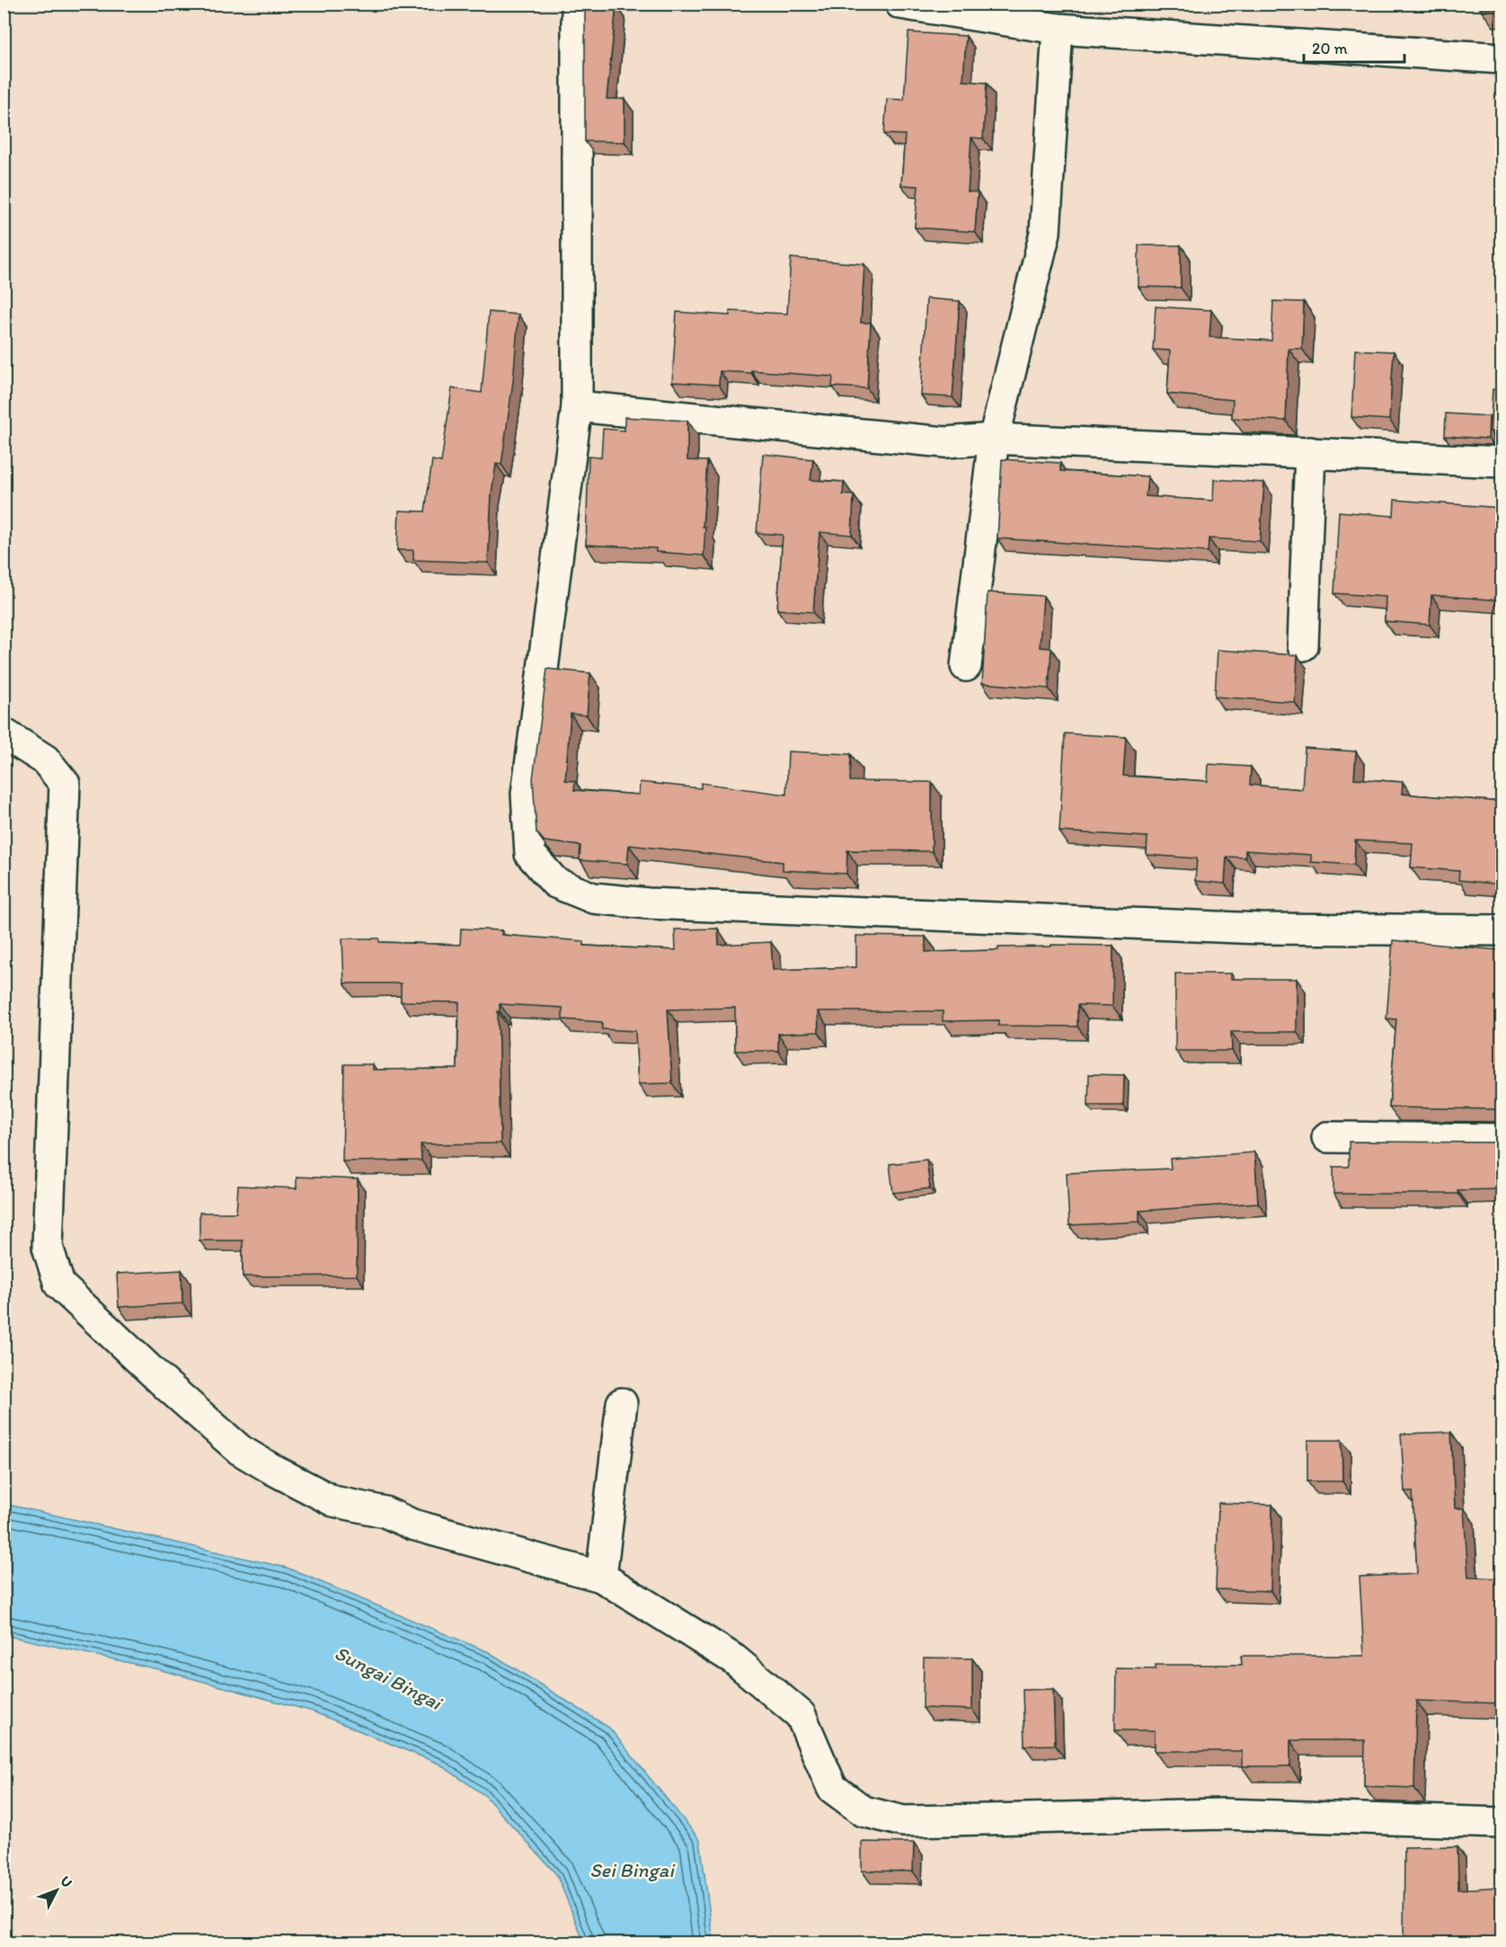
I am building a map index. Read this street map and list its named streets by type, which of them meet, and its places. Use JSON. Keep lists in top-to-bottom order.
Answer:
{
  "water": ["Sungai Bingai", "Sei Bingai"],
  "scale_bar": "20 m",
  "north": "top right"
}
